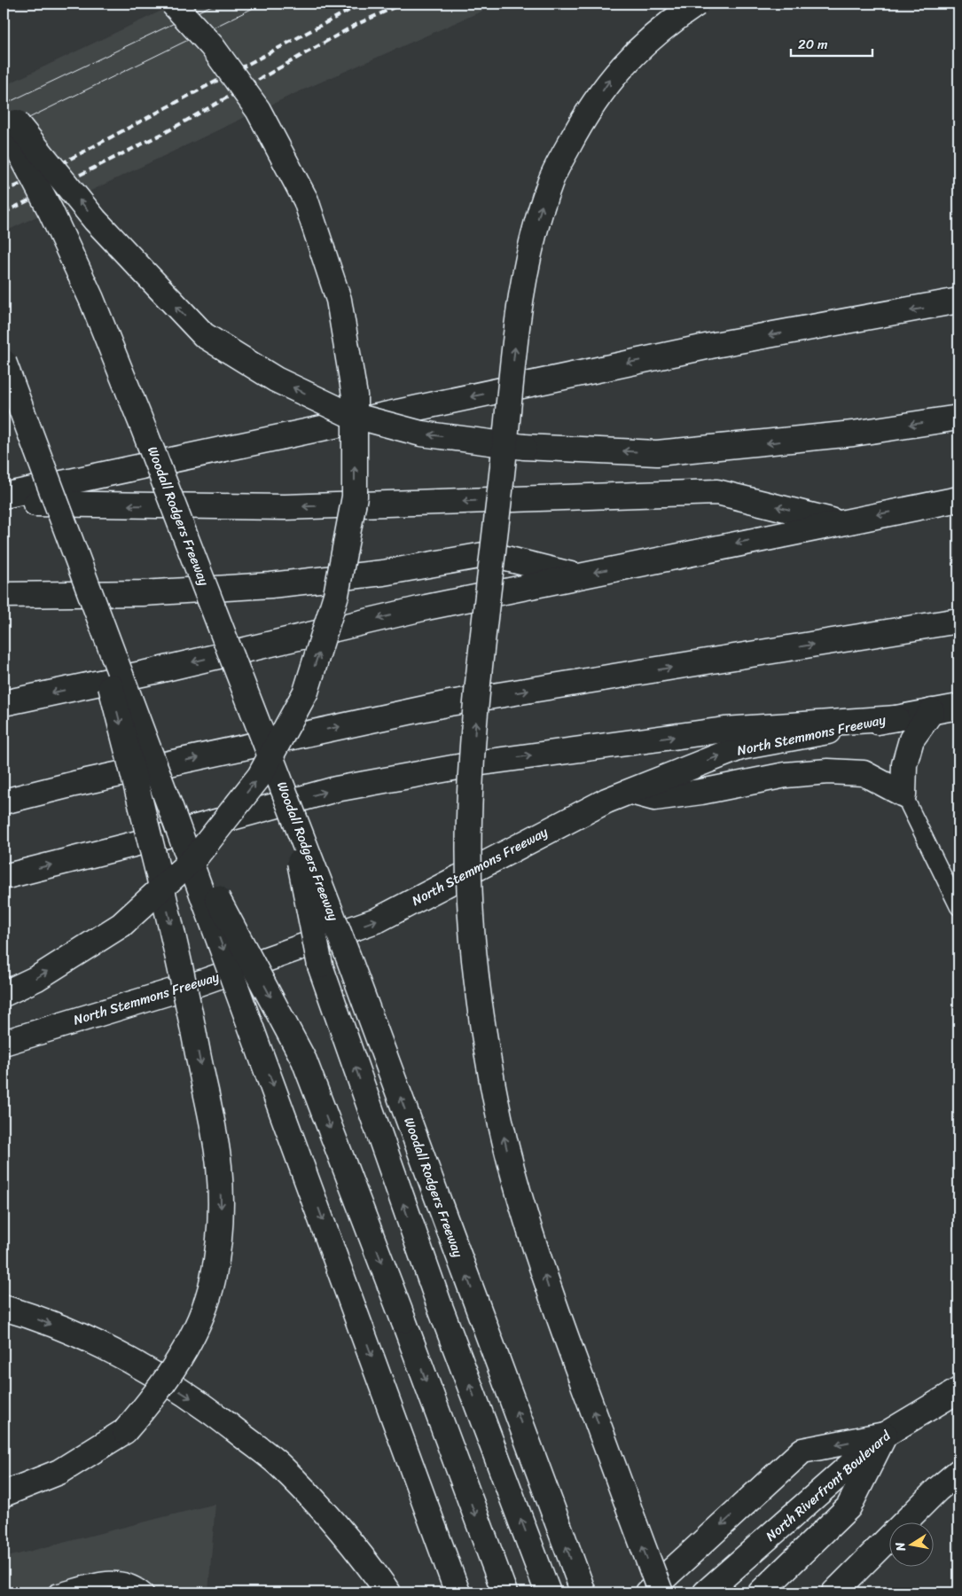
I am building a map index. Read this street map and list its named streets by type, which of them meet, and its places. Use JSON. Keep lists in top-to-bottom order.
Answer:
{
  "streets": {
    "main road": ["Woodall Rodgers Freeway", "North Stemmons Freeway", "North Riverfront Boulevard"]
  },
  "scale_bar": "20 m",
  "north": "left"
}
